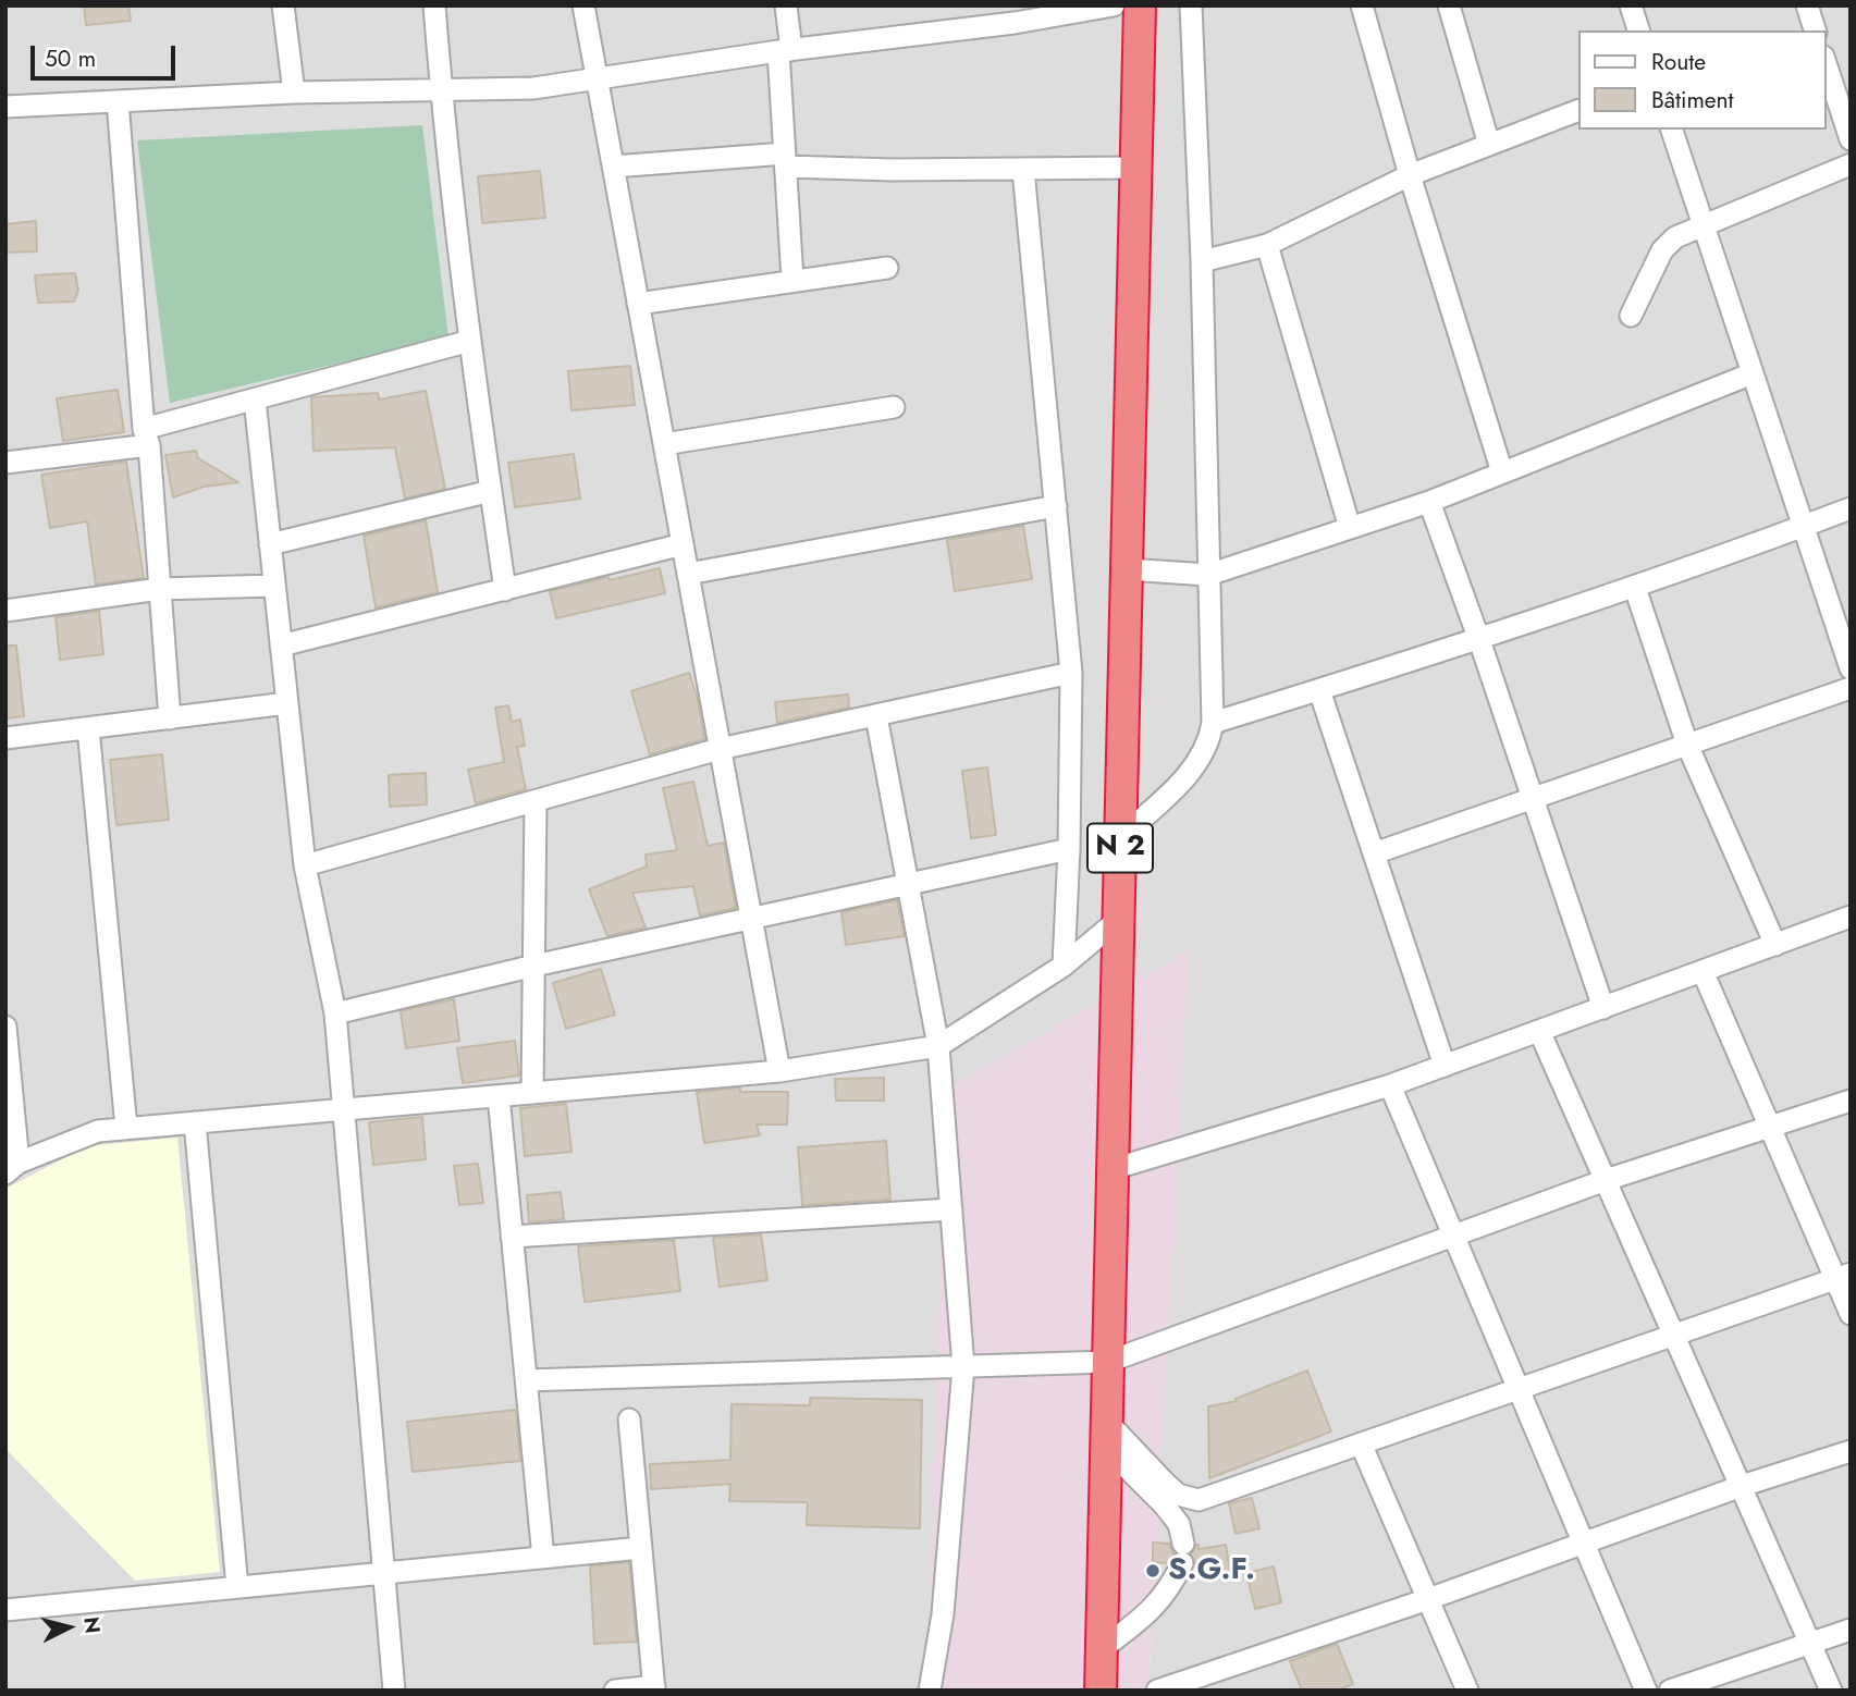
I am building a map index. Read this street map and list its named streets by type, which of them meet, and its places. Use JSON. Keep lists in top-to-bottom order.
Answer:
{
  "streets": {
    "highway": ["N 2"]
  },
  "places": ["S.G.F."],
  "legend": ["Route", "Bâtiment"],
  "scale_bar": "50 m",
  "north": "right"
}
